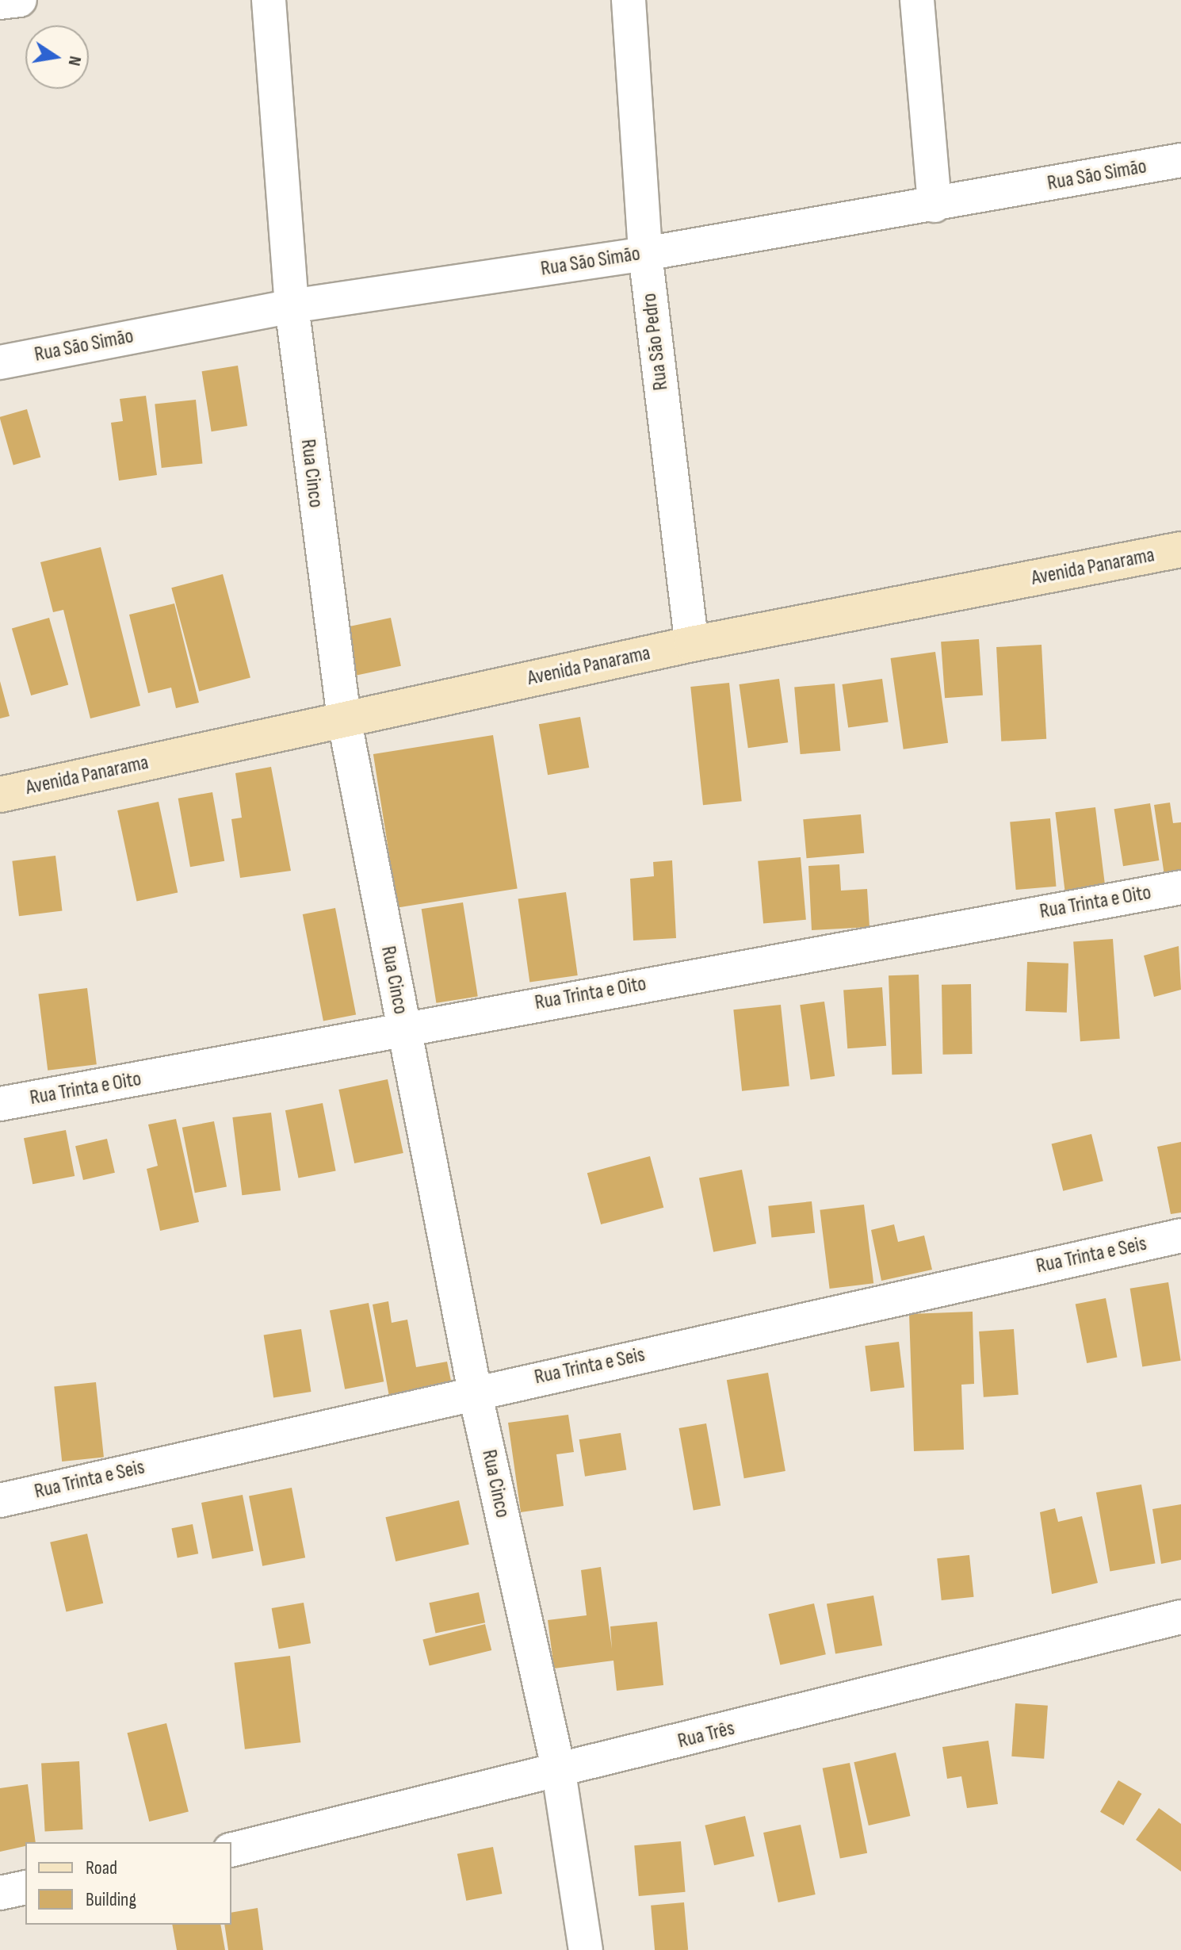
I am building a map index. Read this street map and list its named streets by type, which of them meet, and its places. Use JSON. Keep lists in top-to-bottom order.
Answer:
{
  "streets": {
    "street": [
      "Rua São Simão",
      "Rua São Pedro",
      "Rua Cinco",
      "Avenida Panarama",
      "Rua Trinta e Oito",
      "Rua Trinta e Seis",
      "Rua Três"
    ]
  },
  "crossings": [
    ["Rua São Simão", "Rua São Pedro"],
    ["Rua São Simão", "Rua Cinco"],
    ["Rua São Pedro", "Avenida Panarama"],
    ["Rua Cinco", "Avenida Panarama"],
    ["Rua Cinco", "Rua Trinta e Oito"],
    ["Rua Cinco", "Rua Trinta e Seis"],
    ["Rua Cinco", "Rua Três"]
  ],
  "legend": ["Road", "Building"],
  "north": "right"
}
